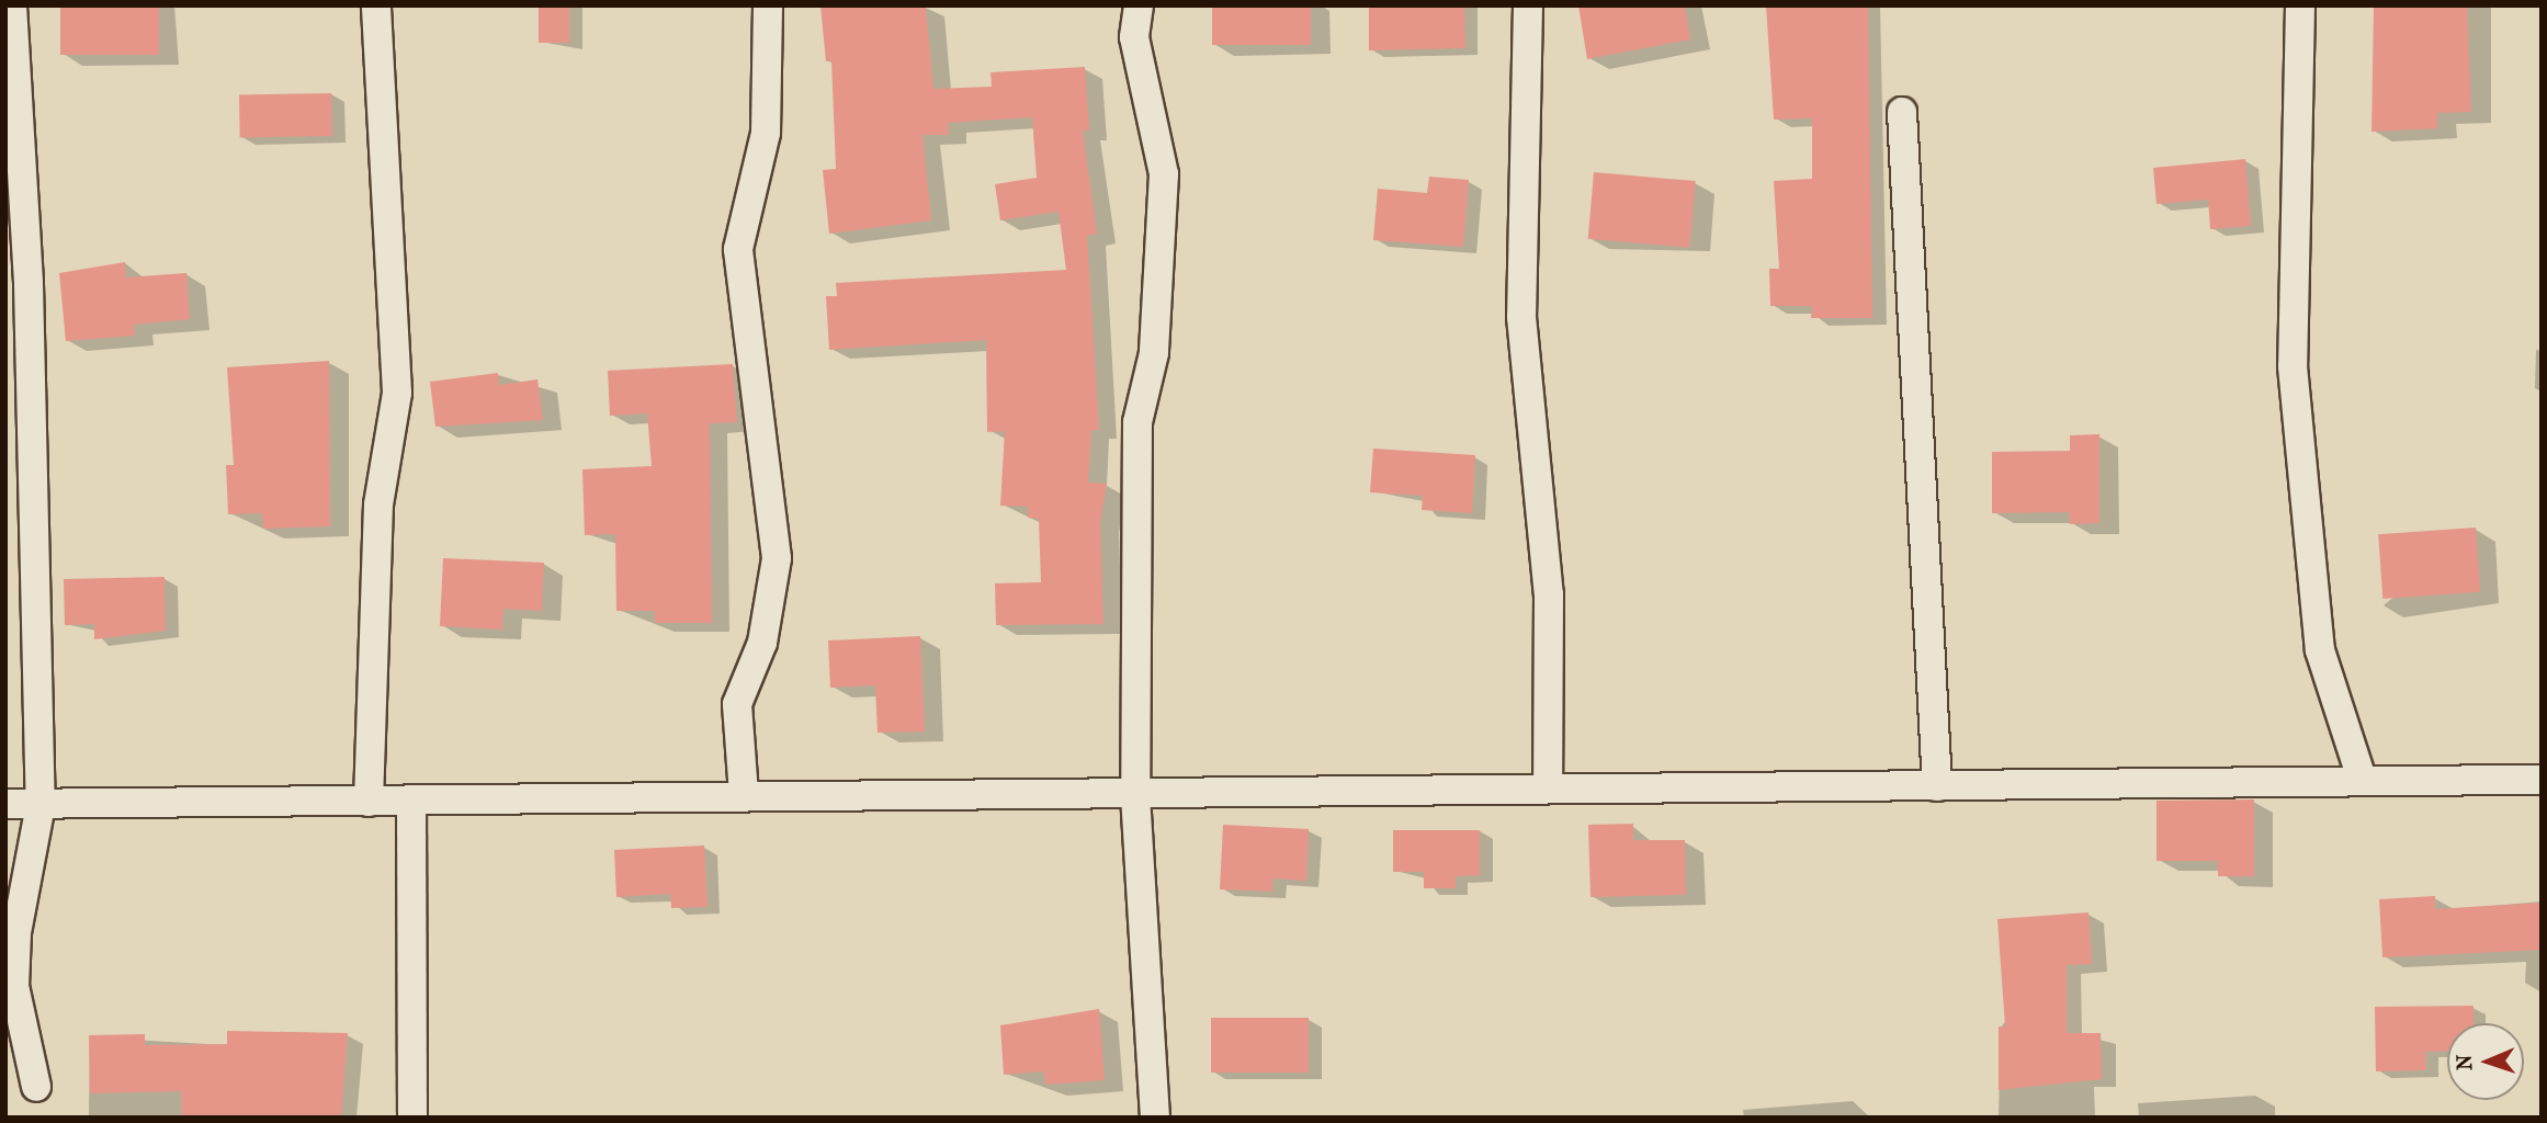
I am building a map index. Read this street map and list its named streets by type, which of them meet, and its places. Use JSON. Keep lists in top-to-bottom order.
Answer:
{
  "north": "left"
}
